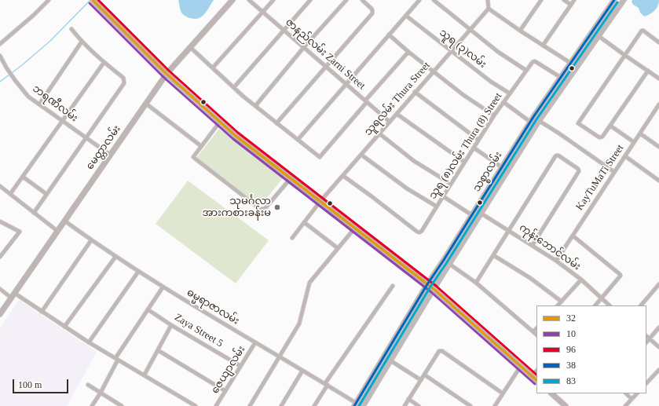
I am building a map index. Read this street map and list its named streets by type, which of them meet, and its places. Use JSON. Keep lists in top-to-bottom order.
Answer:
{
  "streets": {
    "main road": ["မေတ္တာလမ်း", "သစ္စာလမ်း"],
    "street": [
      "သူရ (၃)လမ်း",
      "ဇာနည်လမ်း Zarni Street",
      "သူရလမ်း Thura Street",
      "ဘရဏီလမ်း",
      "သူရ (၈)လမ်း Thura (8) Street",
      "KayTuMaTi Street",
      "ကုန်းဘောင်လမ်း",
      "ဓမ္မရာဇာလမ်း",
      "Zaya Street 5",
      "ဇေယျာလမ်း"
    ]
  },
  "crossings": [
    ["သူရ (၃)လမ်း", "သူရလမ်း Thura Street"],
    ["သူရ (၃)လမ်း", "သူရ (၈)လမ်း Thura (8) Street"],
    ["ဇာနည်လမ်း Zarni Street", "သူရလမ်း Thura Street"],
    ["သူရလမ်း Thura Street", "သူရ (၈)လမ်း Thura (8) Street"],
    ["ဘရဏီလမ်း", "မေတ္တာလမ်း"],
    ["သူရ (၈)လမ်း Thura (8) Street", "သစ္စာလမ်း"],
    ["မေတ္တာလမ်း", "ဓမ္မရာဇာလမ်း"],
    ["သစ္စာလမ်း", "ကုန်းဘောင်လမ်း"],
    ["သစ္စာလမ်း", "ဓမ္မရာဇာလမ်း"],
    ["KayTuMaTi Street", "ကုန်းဘောင်လမ်း"],
    ["ဓမ္မရာဇာလမ်း", "ဇေယျာလမ်း"],
    ["Zaya Street 5", "ဇေယျာလမ်း"]
  ],
  "places": ["သုမင်္ဂလာ အားကစားခန်းမ"],
  "lines": [
    "transit line 32",
    "transit line 96",
    "transit line 38",
    "transit line 83",
    "transit line 10"
  ],
  "legend": [
    "32",
    "10",
    "96",
    "38",
    "83"
  ],
  "scale_bar": "100 m"
}
